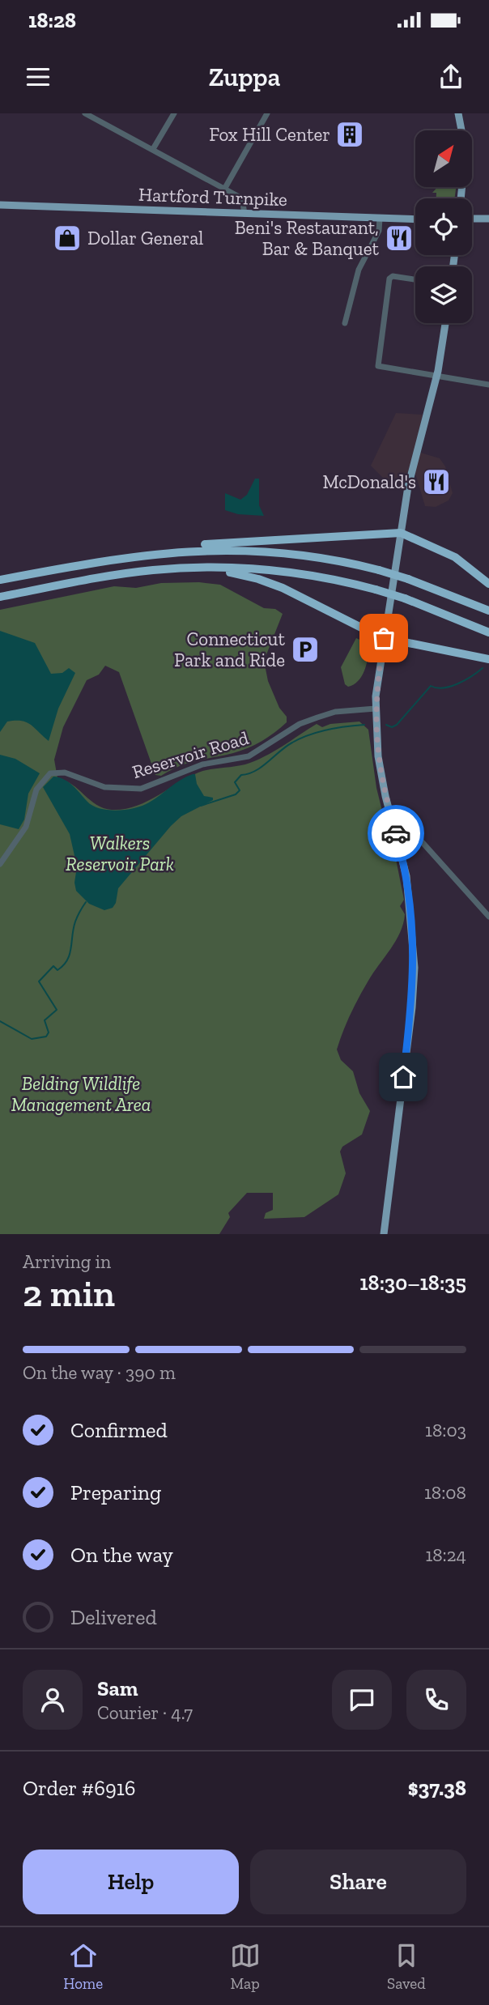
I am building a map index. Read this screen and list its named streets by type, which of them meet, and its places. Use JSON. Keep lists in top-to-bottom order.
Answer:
{
  "streets": {
    "main road": ["Hartford Turnpike"],
    "street": ["Reservoir Road"]
  },
  "parks": ["Walkers Reservoir Park", "Belding Wildlife Management Area"],
  "places": {
    "building": ["Fox Hill Center"],
    "shop": ["Dollar General"],
    "restaurant": ["Beni's Restaurant, Bar & Banquet", "McDonald's"],
    "parking": ["Connecticut Park and Ride"]
  },
  "north": "top right",
  "page": {
    "status": "18:28",
    "header": "Zuppa",
    "heading": ["2 min", "Arriving in", "18:30–18:35"],
    "panel": [
      "Sam",
      "Courier · 4.7",
      "Order #6916",
      "$37.38"
    ],
    "bar": "On the way · 390 m",
    "list": [
      ["Confirmed", "18:03"],
      ["Preparing", "18:08"],
      ["On the way", "18:24"],
      "Delivered"
    ],
    "buttons": ["Help", "Share"],
    "tabs": ["Home", "Map", "Saved"]
  }
}
